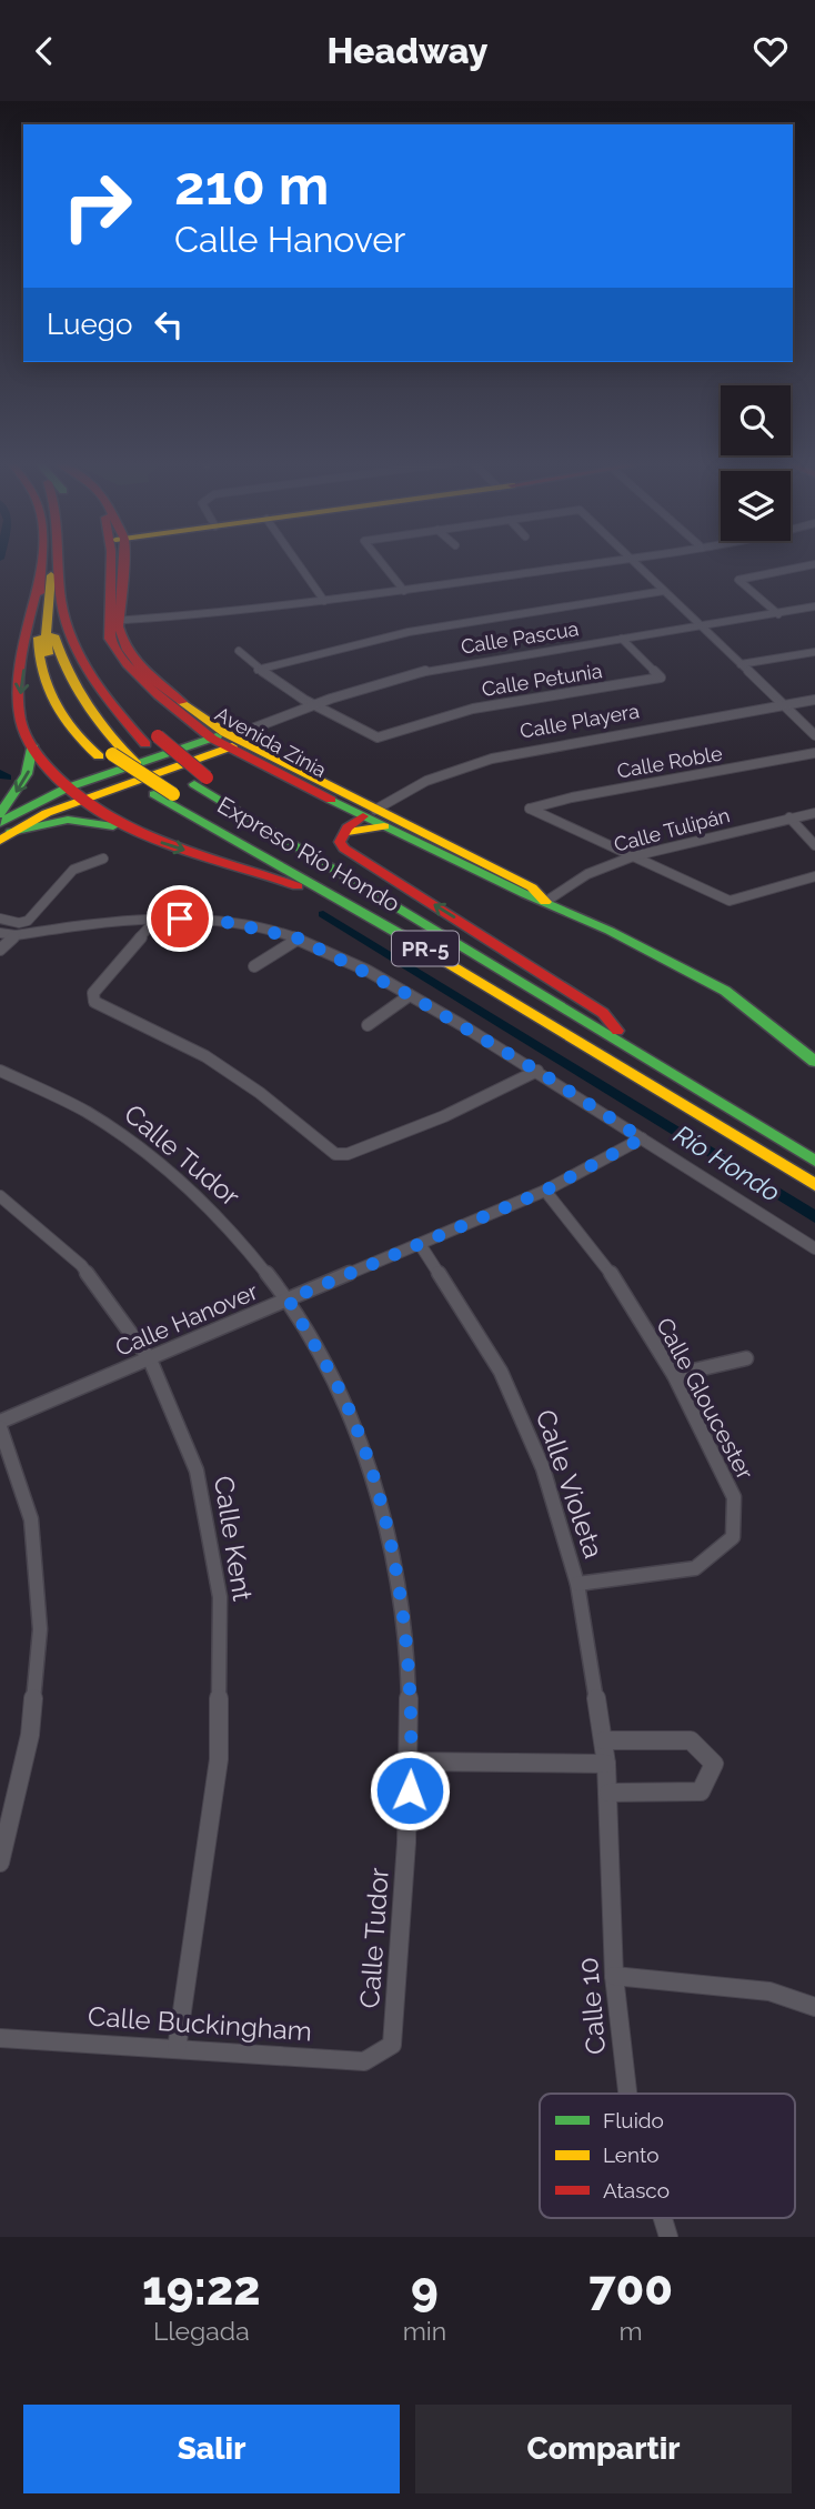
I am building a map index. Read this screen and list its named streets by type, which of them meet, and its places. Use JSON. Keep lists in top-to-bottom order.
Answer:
{
  "streets": {
    "main road": ["Avenida Zinia", "Expreso Río Hondo", "PR-5"],
    "street": [
      "Calle Pascua",
      "Calle Petunia",
      "Calle Playera",
      "Calle Roble",
      "Calle Tulipán",
      "Calle Tudor",
      "Calle Hanover",
      "Calle Gloucester",
      "Calle Violeta",
      "Calle Kent",
      "Calle 10",
      "Calle Buckingham"
    ]
  },
  "crossings": [
    ["Calle Pascua", "Calle Petunia"],
    ["Calle Pascua", "Avenida Zinia"],
    ["Calle Playera", "Avenida Zinia"],
    ["Avenida Zinia", "Calle Tulipán"],
    ["Calle Roble", "Calle Tulipán"],
    ["Calle Tudor", "Calle Hanover"],
    ["Calle Tudor", "Calle Buckingham"],
    ["Calle Hanover", "Calle Gloucester"],
    ["Calle Hanover", "Calle Violeta"],
    ["Calle Hanover", "Calle Kent"],
    ["Calle Gloucester", "Calle Violeta"],
    ["Calle Violeta", "Calle 10"],
    ["Calle Kent", "Calle Buckingham"]
  ],
  "water": ["Río Hondo"],
  "legend": ["Fluido", "Lento", "Atasco"],
  "page": {
    "header": "Headway",
    "turn": ["210 m", "Calle Hanover"],
    "then": "Luego",
    "eta": [
      "19:22",
      "Llegada",
      "9",
      "min",
      "700",
      "m"
    ],
    "buttons": ["Salir", "Compartir"]
  }
}
